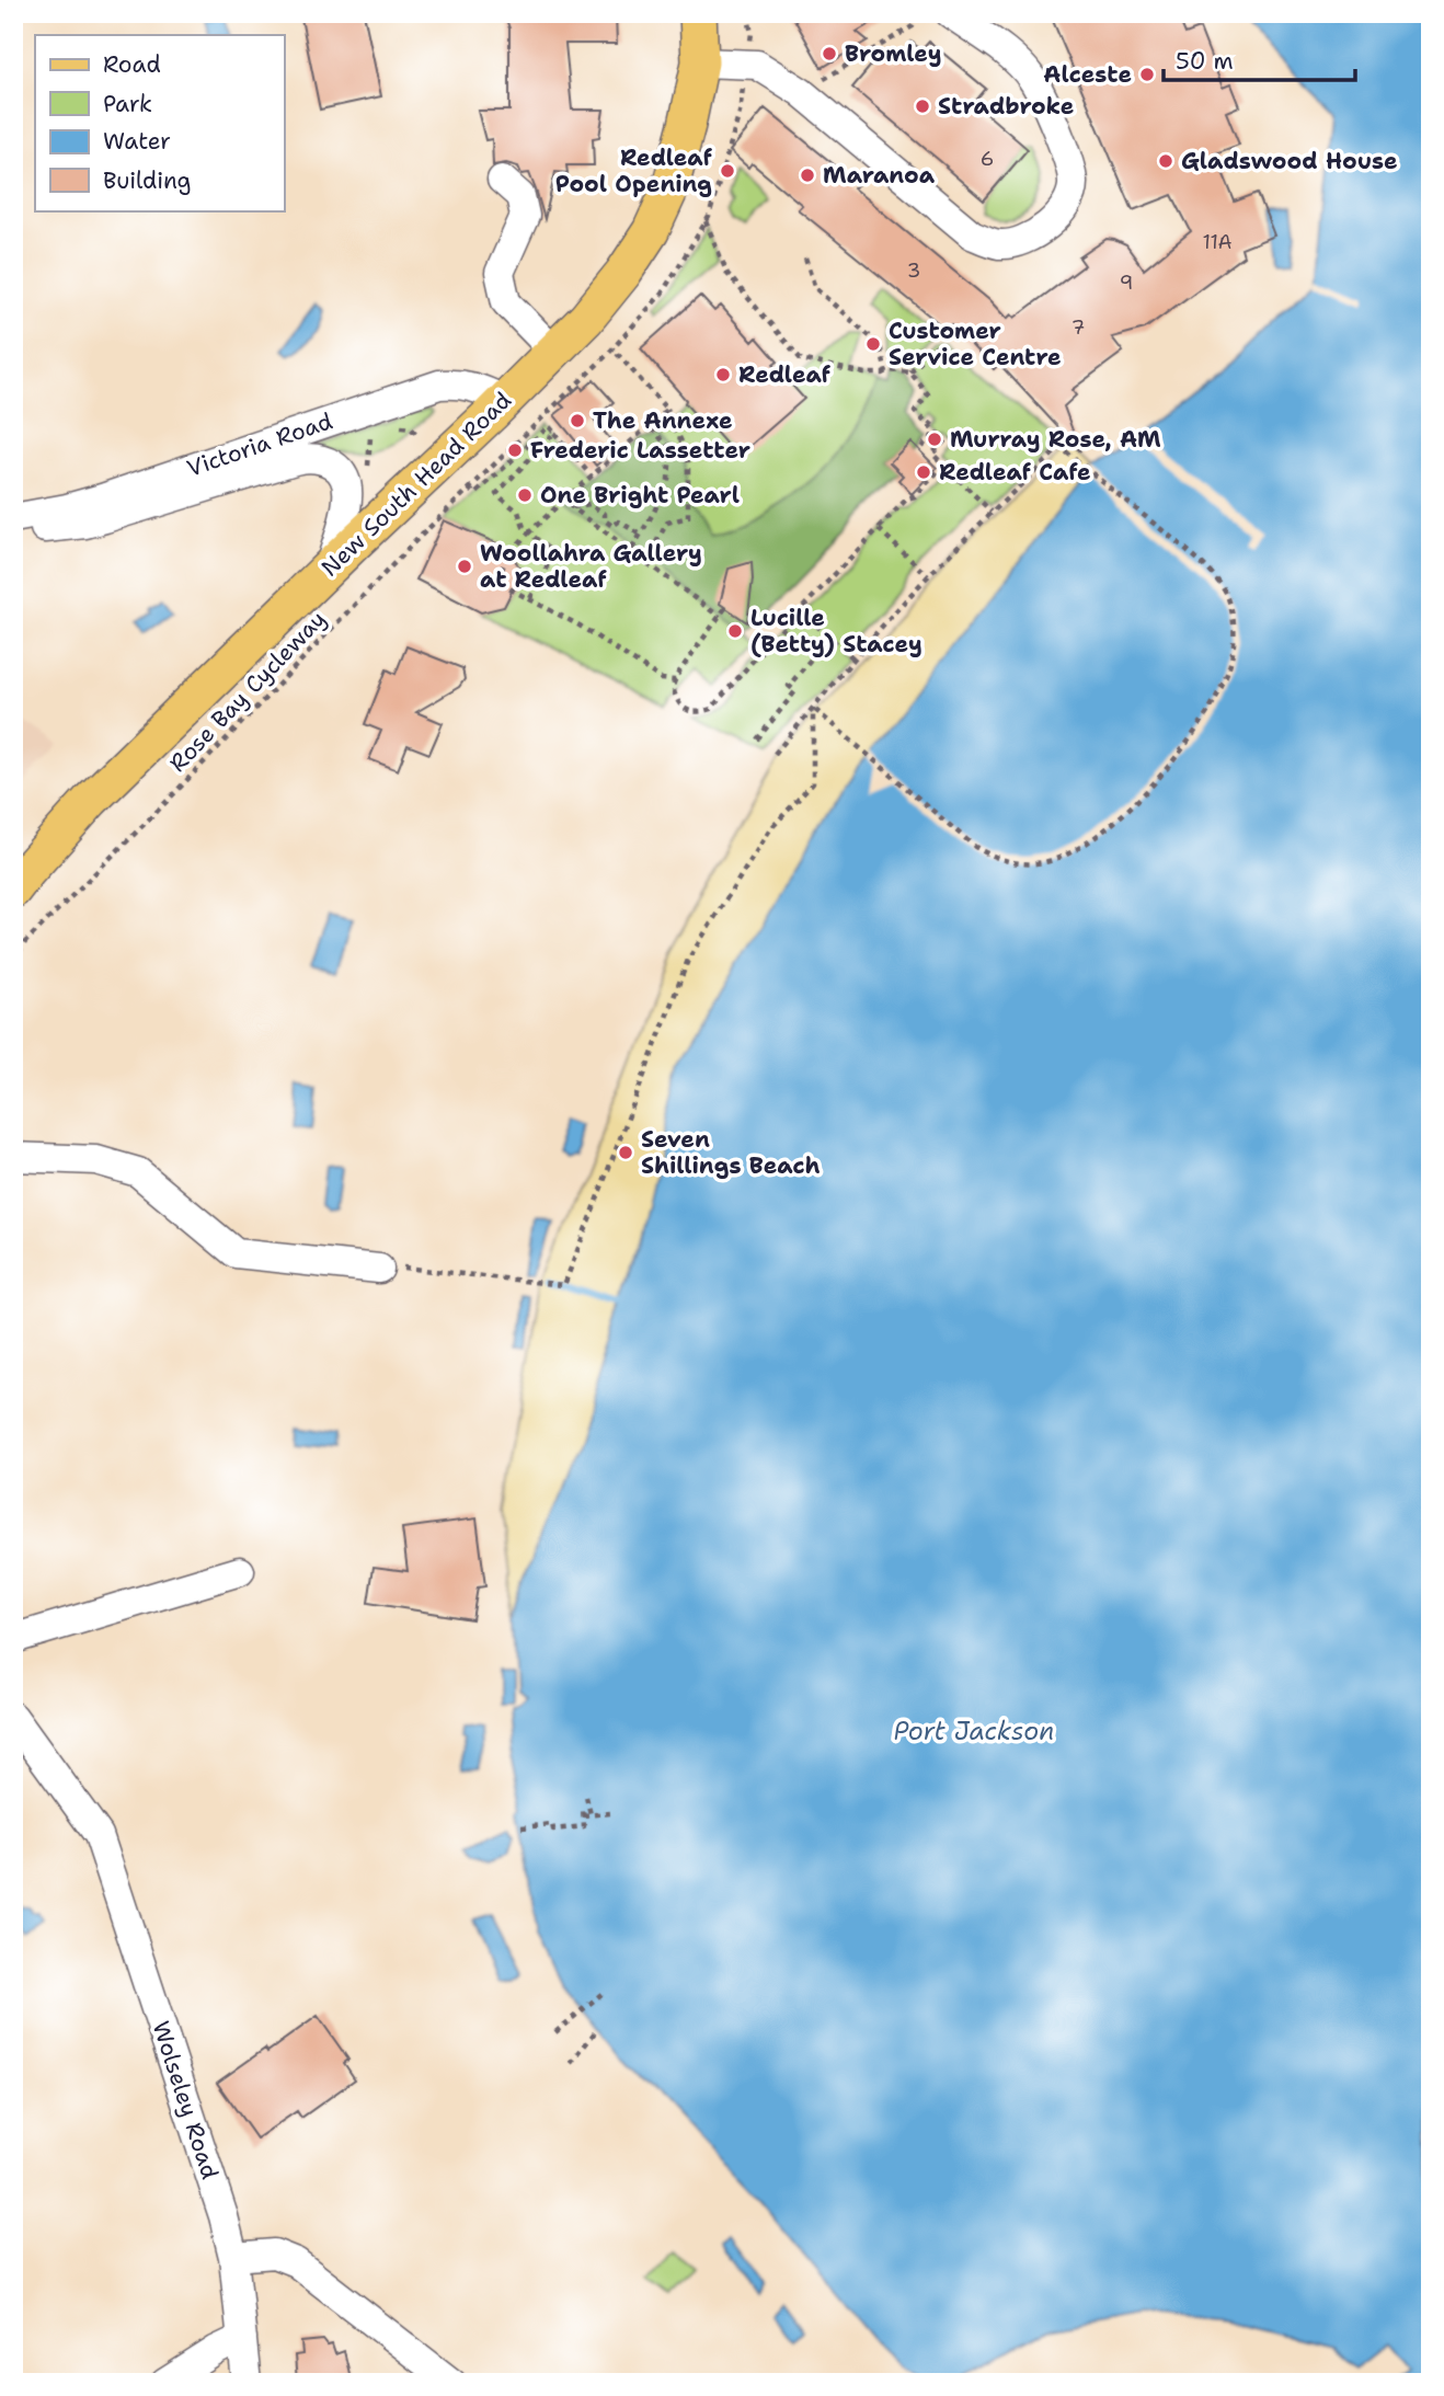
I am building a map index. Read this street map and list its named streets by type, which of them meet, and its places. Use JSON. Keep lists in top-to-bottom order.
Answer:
{
  "streets": {
    "main road": ["New South Head Road"],
    "street": ["Victoria Road", "Wolseley Road"],
    "path": ["Rose Bay Cycleway"]
  },
  "crossings": [
    ["Victoria Road", "New South Head Road"]
  ],
  "water": ["Port Jackson"],
  "places": [
    "Bromley",
    "Alceste",
    "Stradbroke",
    "Gladswood House",
    "Redleaf Pool Opening",
    "Maranoa",
    "Customer Service Centre",
    "Redleaf",
    "The Annexe",
    "Murray Rose, AM",
    "Frederic Lassetter",
    "Redleaf Cafe",
    "One Bright Pearl",
    "Woollahra Gallery at Redleaf",
    "Lucille (Betty) Stacey",
    "Seven Shillings Beach"
  ],
  "house_numbers": [
    "6",
    "11A",
    "3",
    "9",
    "7"
  ],
  "legend": [
    "Road",
    "Park",
    "Water",
    "Building"
  ],
  "scale_bar": "50 m"
}
